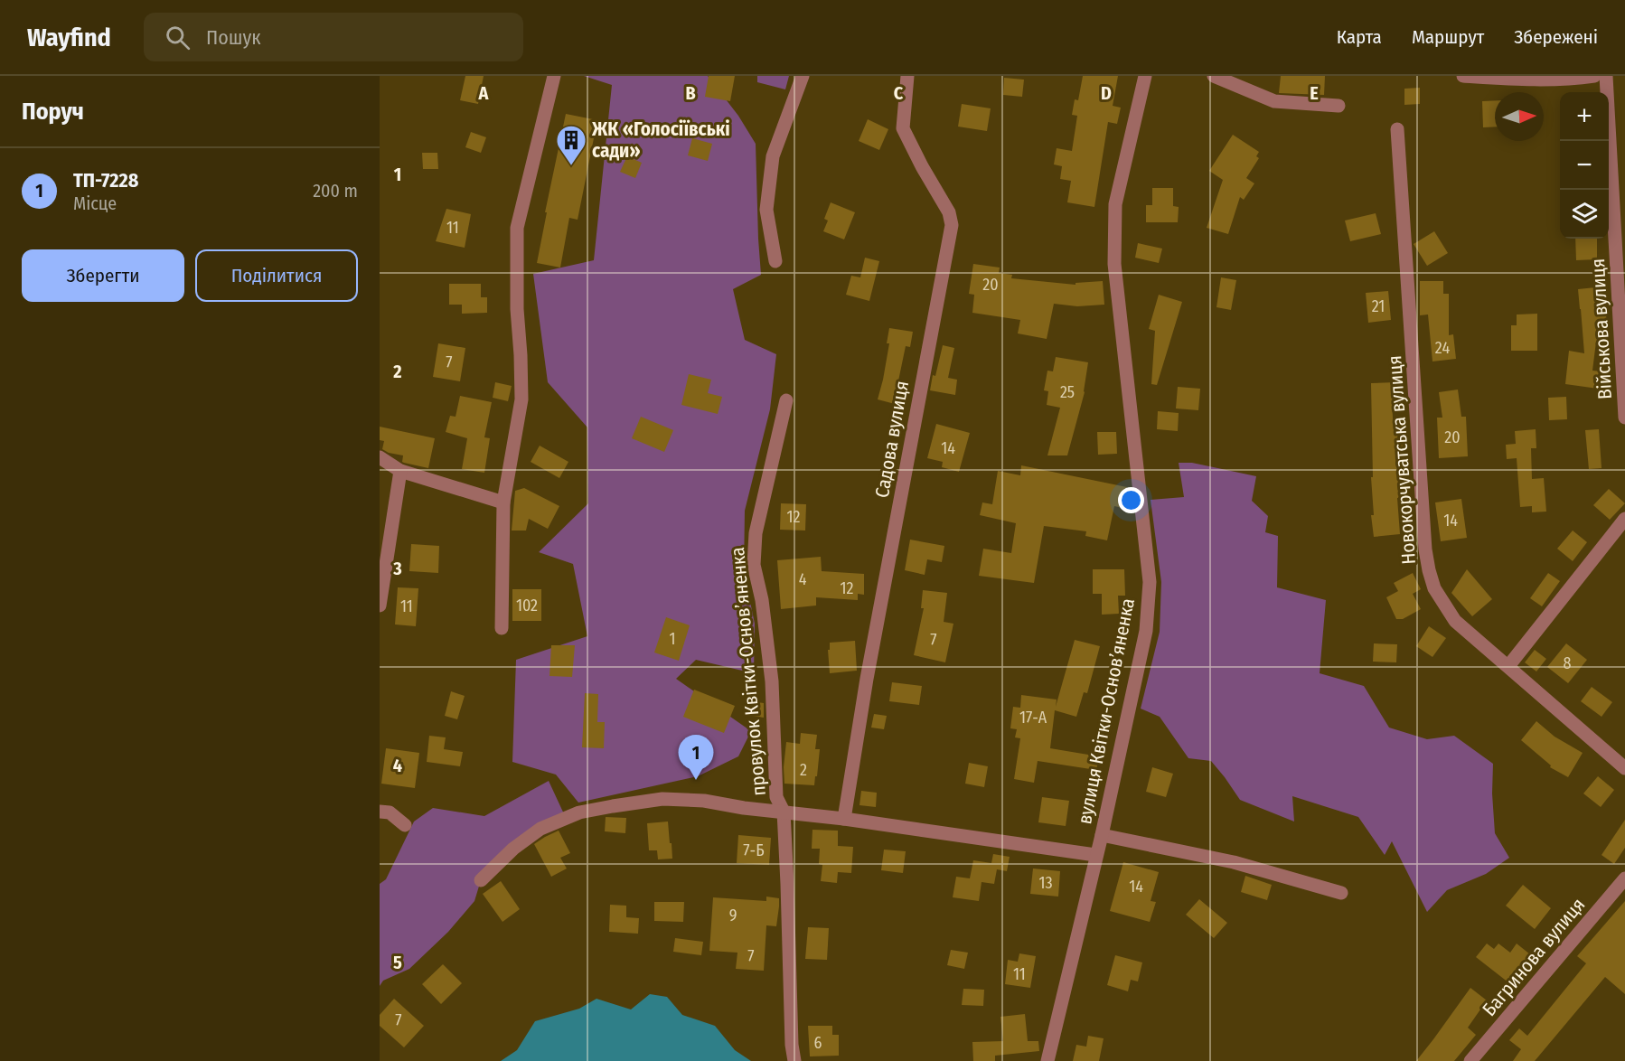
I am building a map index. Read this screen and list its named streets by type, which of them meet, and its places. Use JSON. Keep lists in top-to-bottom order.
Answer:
{
  "streets": {
    "street": [
      "Військова вулиця",
      "Садова вулиця",
      "Новокорчуватська вулиця",
      "провулок Квітки-Основʼяненка",
      "вулиця Квітки-Основ’яненка",
      "Багринова вулиця"
    ]
  },
  "crossings": [
    ["Садова вулиця", "провулок Квітки-Основʼяненка"],
    ["провулок Квітки-Основʼяненка", "вулиця Квітки-Основ’яненка"]
  ],
  "places": {
    "building": ["ЖК «Голосіївські сади»"]
  },
  "house_numbers": [
    "11",
    "20",
    "21",
    "24",
    "7",
    "25",
    "20",
    "14",
    "12",
    "14",
    "4",
    "12",
    "102",
    "11",
    "1",
    "7",
    "8",
    "17-А",
    "2",
    "7-Б",
    "13",
    "14",
    "9",
    "7",
    "11",
    "7",
    "6"
  ],
  "north": "right",
  "page": {
    "header": "Wayfind",
    "search": "Пошук",
    "nav": ["Карта", "Маршрут", "Збережені"],
    "heading": "Поруч",
    "map_buttons": ["+", "−"],
    "list": [
      {
        "mark": "1",
        "name": "ТП-7228",
        "note": "Місце",
        "value": "200 m"
      }
    ],
    "buttons": ["Зберегти", "Поділитися"],
    "pins": "1"
  },
  "grid": {
    "columns": [
      "A",
      "B",
      "C",
      "D",
      "E"
    ],
    "rows": [
      "1",
      "2",
      "3",
      "4",
      "5"
    ]
  }
}
